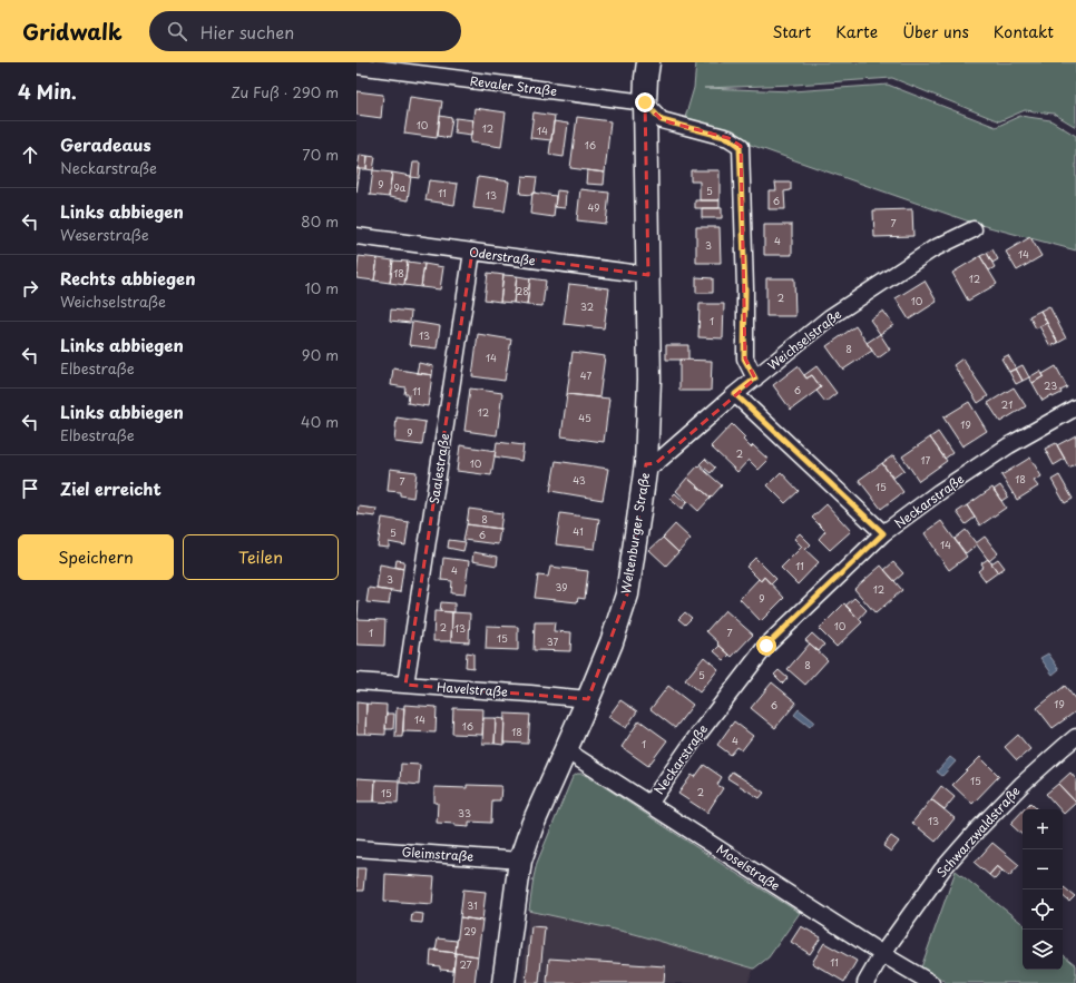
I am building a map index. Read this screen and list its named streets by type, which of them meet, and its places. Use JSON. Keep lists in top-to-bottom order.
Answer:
{
  "streets": {
    "main road": ["Weltenburger Straße"],
    "street": [
      "Revaler Straße",
      "Oderstraße",
      "Weichselstraße",
      "Saalestraße",
      "Neckarstraße",
      "Havelstraße",
      "Schwarzwaldstraße",
      "Gleimstraße",
      "Moselstraße"
    ]
  },
  "crossings": [
    ["Revaler Straße", "Weltenburger Straße"],
    ["Oderstraße", "Saalestraße"],
    ["Oderstraße", "Weltenburger Straße"],
    ["Weichselstraße", "Weltenburger Straße"],
    ["Saalestraße", "Havelstraße"],
    ["Neckarstraße", "Moselstraße"],
    ["Weltenburger Straße", "Havelstraße"],
    ["Weltenburger Straße", "Gleimstraße"],
    ["Weltenburger Straße", "Moselstraße"],
    ["Schwarzwaldstraße", "Moselstraße"]
  ],
  "house_numbers": [
    "10",
    "12",
    "14",
    "16",
    "9",
    "9a",
    "5",
    "11",
    "13",
    "6",
    "49",
    "7",
    "4",
    "3",
    "14",
    "18",
    "12",
    "28",
    "2",
    "10",
    "32",
    "1",
    "13",
    "8",
    "14",
    "47",
    "23",
    "6",
    "11",
    "21",
    "12",
    "45",
    "19",
    "9",
    "2",
    "17",
    "10",
    "18",
    "43",
    "7",
    "15",
    "8",
    "41",
    "5",
    "6",
    "14",
    "11",
    "4",
    "3",
    "39",
    "12",
    "9",
    "10",
    "2",
    "13",
    "1",
    "7",
    "15",
    "37",
    "8",
    "5",
    "19",
    "6",
    "14",
    "16",
    "18",
    "4",
    "1",
    "15",
    "2",
    "15",
    "33",
    "13",
    "31",
    "29",
    "11",
    "27"
  ],
  "page": {
    "header": "Gridwalk",
    "search": "Hier suchen",
    "nav": [
      "Start",
      "Karte",
      "Über uns",
      "Kontakt"
    ],
    "heading": ["4 Min.", "Zu Fuß · 290 m"],
    "list": [
      ["Geradeaus", "Neckarstraße", "70 m"],
      ["Links abbiegen", "Weserstraße", "80 m"],
      ["Rechts abbiegen", "Weichselstraße", "10 m"],
      ["Links abbiegen", "Elbestraße", "90 m"],
      ["Links abbiegen", "Elbestraße", "40 m"],
      "Ziel erreicht"
    ],
    "buttons": ["Speichern", "Teilen"],
    "map_buttons": ["+", "−"]
  }
}
